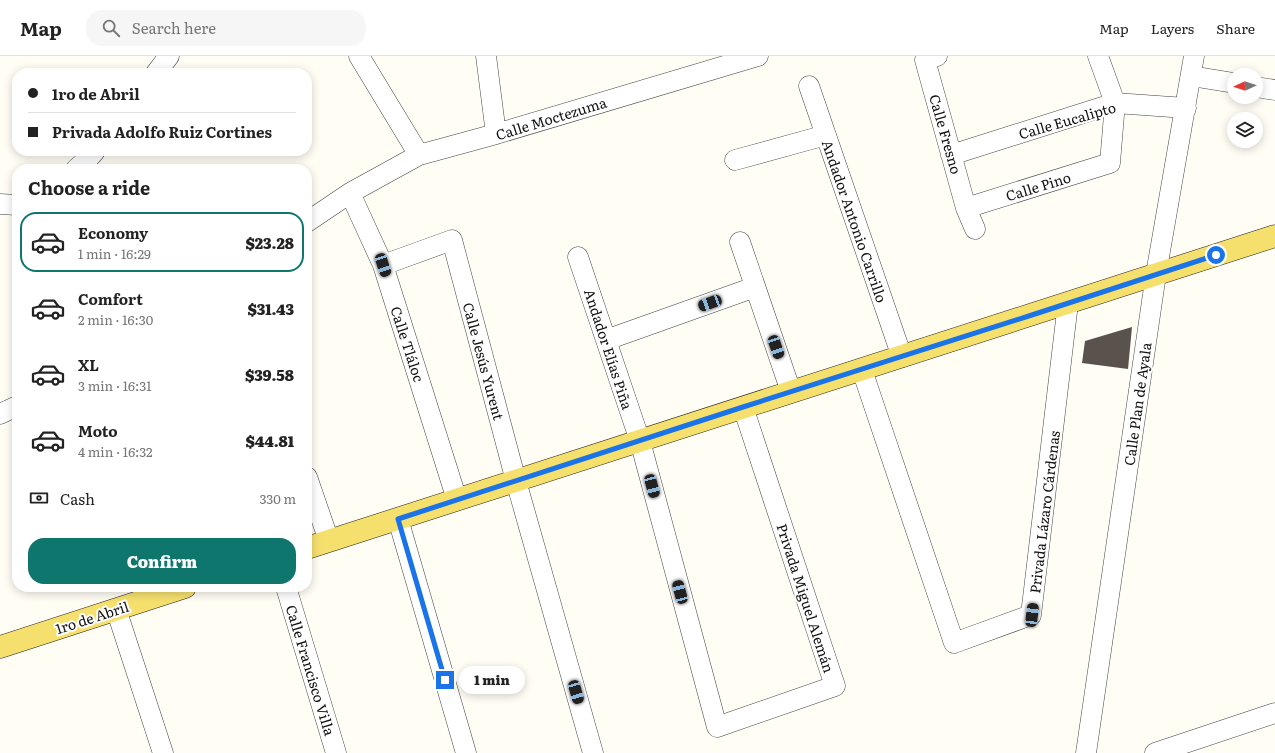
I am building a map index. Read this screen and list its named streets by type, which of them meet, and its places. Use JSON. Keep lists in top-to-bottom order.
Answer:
{
  "streets": {
    "main road": ["1ro de Abril"],
    "street": [
      "Calle Moctezuma",
      "Calle Eucalipto",
      "Calle Fresno",
      "Calle Pino",
      "Andador Antonio Carrillo",
      "Calle Tláloc",
      "Andador Elías Piña",
      "Calle Jesús Yurent",
      "Calle Plan de Ayala",
      "Privada Lázaro Cárdenas",
      "Privada Miguel Alemán",
      "Calle Francisco Villa"
    ]
  },
  "crossings": [
    ["Calle Moctezuma", "Calle Tláloc"],
    ["Calle Eucalipto", "Calle Fresno"],
    ["Calle Eucalipto", "Calle Pino"],
    ["Calle Eucalipto", "Calle Plan de Ayala"],
    ["Calle Fresno", "Calle Pino"],
    ["Calle Tláloc", "Calle Jesús Yurent"],
    ["Andador Elías Piña", "Privada Miguel Alemán"]
  ],
  "north": "left",
  "page": {
    "header": "Map",
    "search": "Search here",
    "nav": ["Map", "Layers", "Share"],
    "banner": ["1ro de Abril", "Privada Adolfo Ruiz Cortines"],
    "heading": "Choose a ride",
    "list": [
      {
        "name": "Economy",
        "note": "1 min · 16:29",
        "value": "$23.28"
      },
      {
        "name": "Comfort",
        "note": "2 min · 16:30",
        "value": "$31.43"
      },
      {
        "name": "XL",
        "note": "3 min · 16:31",
        "value": "$39.58"
      },
      {
        "name": "Moto",
        "note": "4 min · 16:32",
        "value": "$44.81"
      }
    ],
    "pay": ["Cash", "330 m"],
    "buttons": "Confirm",
    "bubble": "1 min"
  }
}
